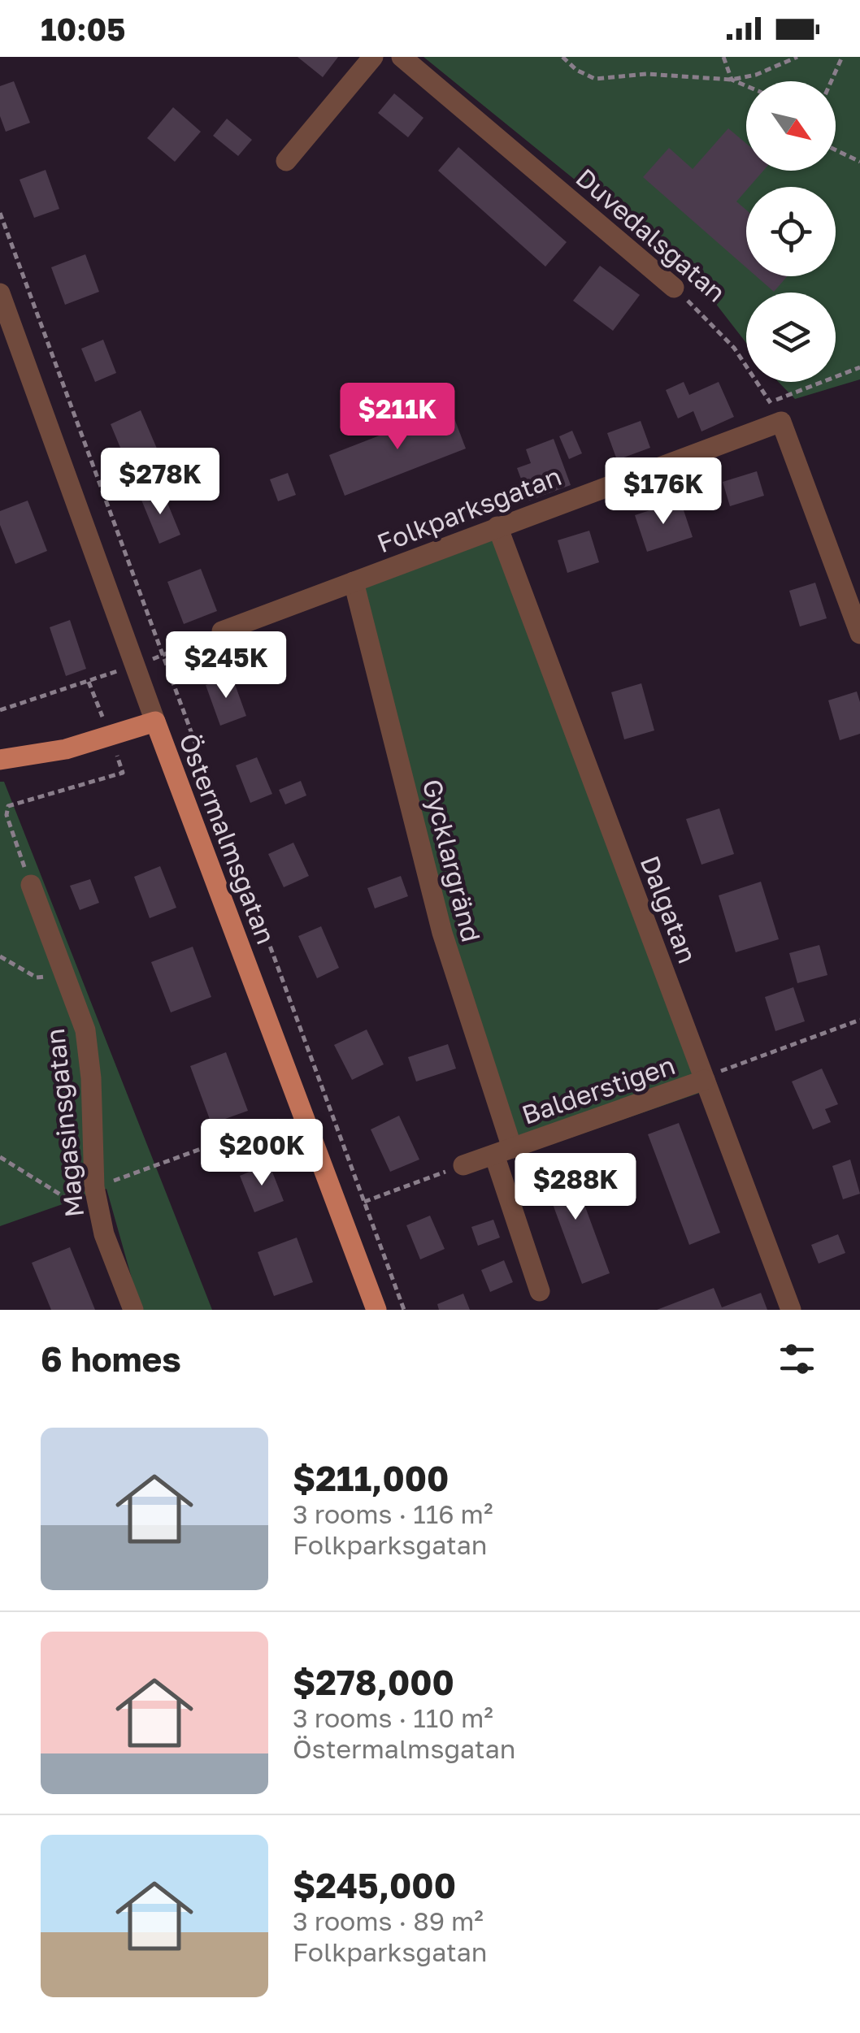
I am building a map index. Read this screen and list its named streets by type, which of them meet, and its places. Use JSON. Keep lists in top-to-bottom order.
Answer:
{
  "streets": {
    "main road": ["Östermalmsgatan"],
    "street": [
      "Duvedalsgatan",
      "Folkparksgatan",
      "Gycklargränd",
      "Dalgatan",
      "Balderstigen",
      "Magasinsgatan"
    ]
  },
  "crossings": [
    ["Duvedalsgatan", "Folkparksgatan"],
    ["Folkparksgatan", "Gycklargränd"],
    ["Folkparksgatan", "Dalgatan"],
    ["Gycklargränd", "Balderstigen"],
    ["Dalgatan", "Balderstigen"]
  ],
  "north": "bottom right",
  "page": {
    "status": "10:05",
    "price": [
      "$211K",
      "$278K",
      "$176K",
      "$245K",
      "$200K",
      "$288K"
    ],
    "heading": "6 homes",
    "list": [
      {
        "name": "$211,000",
        "note": "3 rooms · 116 m² · Folkparksgatan"
      },
      {
        "name": "$278,000",
        "note": "3 rooms · 110 m² · Östermalmsgatan"
      },
      {
        "name": "$245,000",
        "note": "3 rooms · 89 m² · Folkparksgatan"
      }
    ]
  }
}
